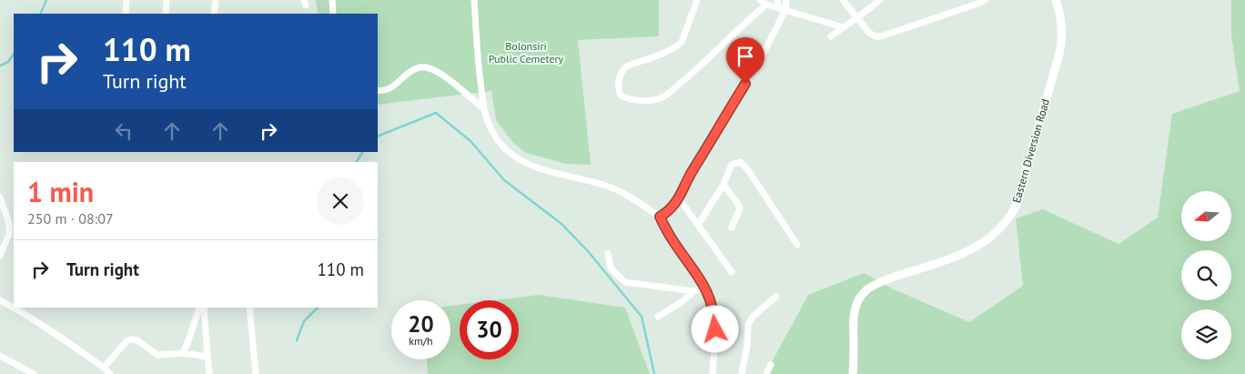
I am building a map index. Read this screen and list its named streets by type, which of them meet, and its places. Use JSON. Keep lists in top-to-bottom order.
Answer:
{
  "streets": {
    "street": ["Eastern Diversion Road"]
  },
  "parks": ["Bolonsiri Public Cemetery"],
  "north": "left",
  "page": {
    "turn": ["110 m", "Turn right"],
    "heading": ["1 min", "250 m · 08:07"],
    "list": [
      {
        "name": "Turn right",
        "value": "110 m"
      }
    ],
    "speed": "20 km/h",
    "limit": "30"
  }
}
